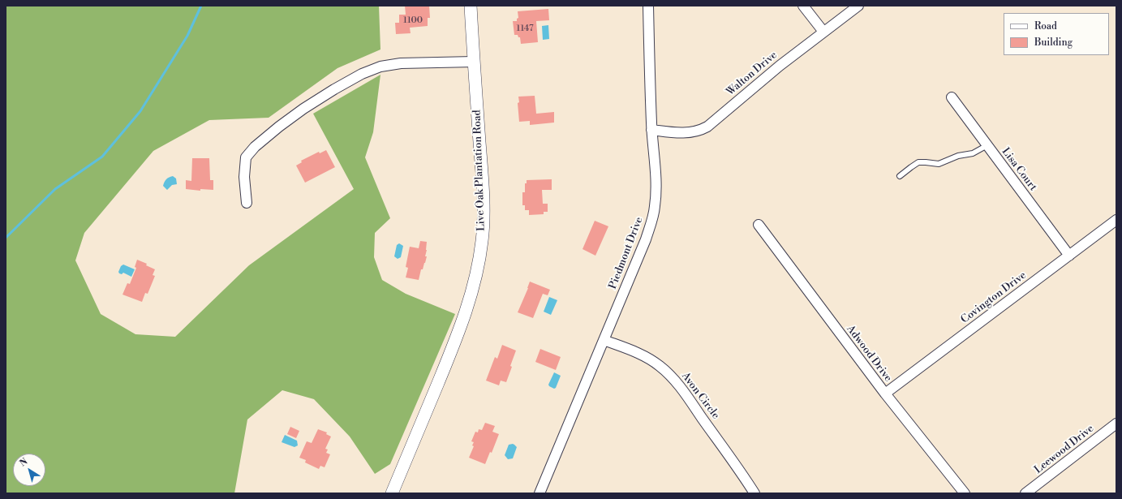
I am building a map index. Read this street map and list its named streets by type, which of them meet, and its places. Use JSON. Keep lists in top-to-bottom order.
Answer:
{
  "streets": {
    "street": [
      "Walton Drive",
      "Lisa Court",
      "Live Oak Plantation Road",
      "Piedmont Drive",
      "Covington Drive",
      "Adwood Drive",
      "Avon Circle",
      "Leewood Drive"
    ]
  },
  "crossings": [
    ["Walton Drive", "Piedmont Drive"],
    ["Lisa Court", "Covington Drive"],
    ["Piedmont Drive", "Avon Circle"],
    ["Covington Drive", "Adwood Drive"]
  ],
  "house_numbers": ["1100", "1147"],
  "legend": ["Road", "Building"],
  "north": "top left"
}
